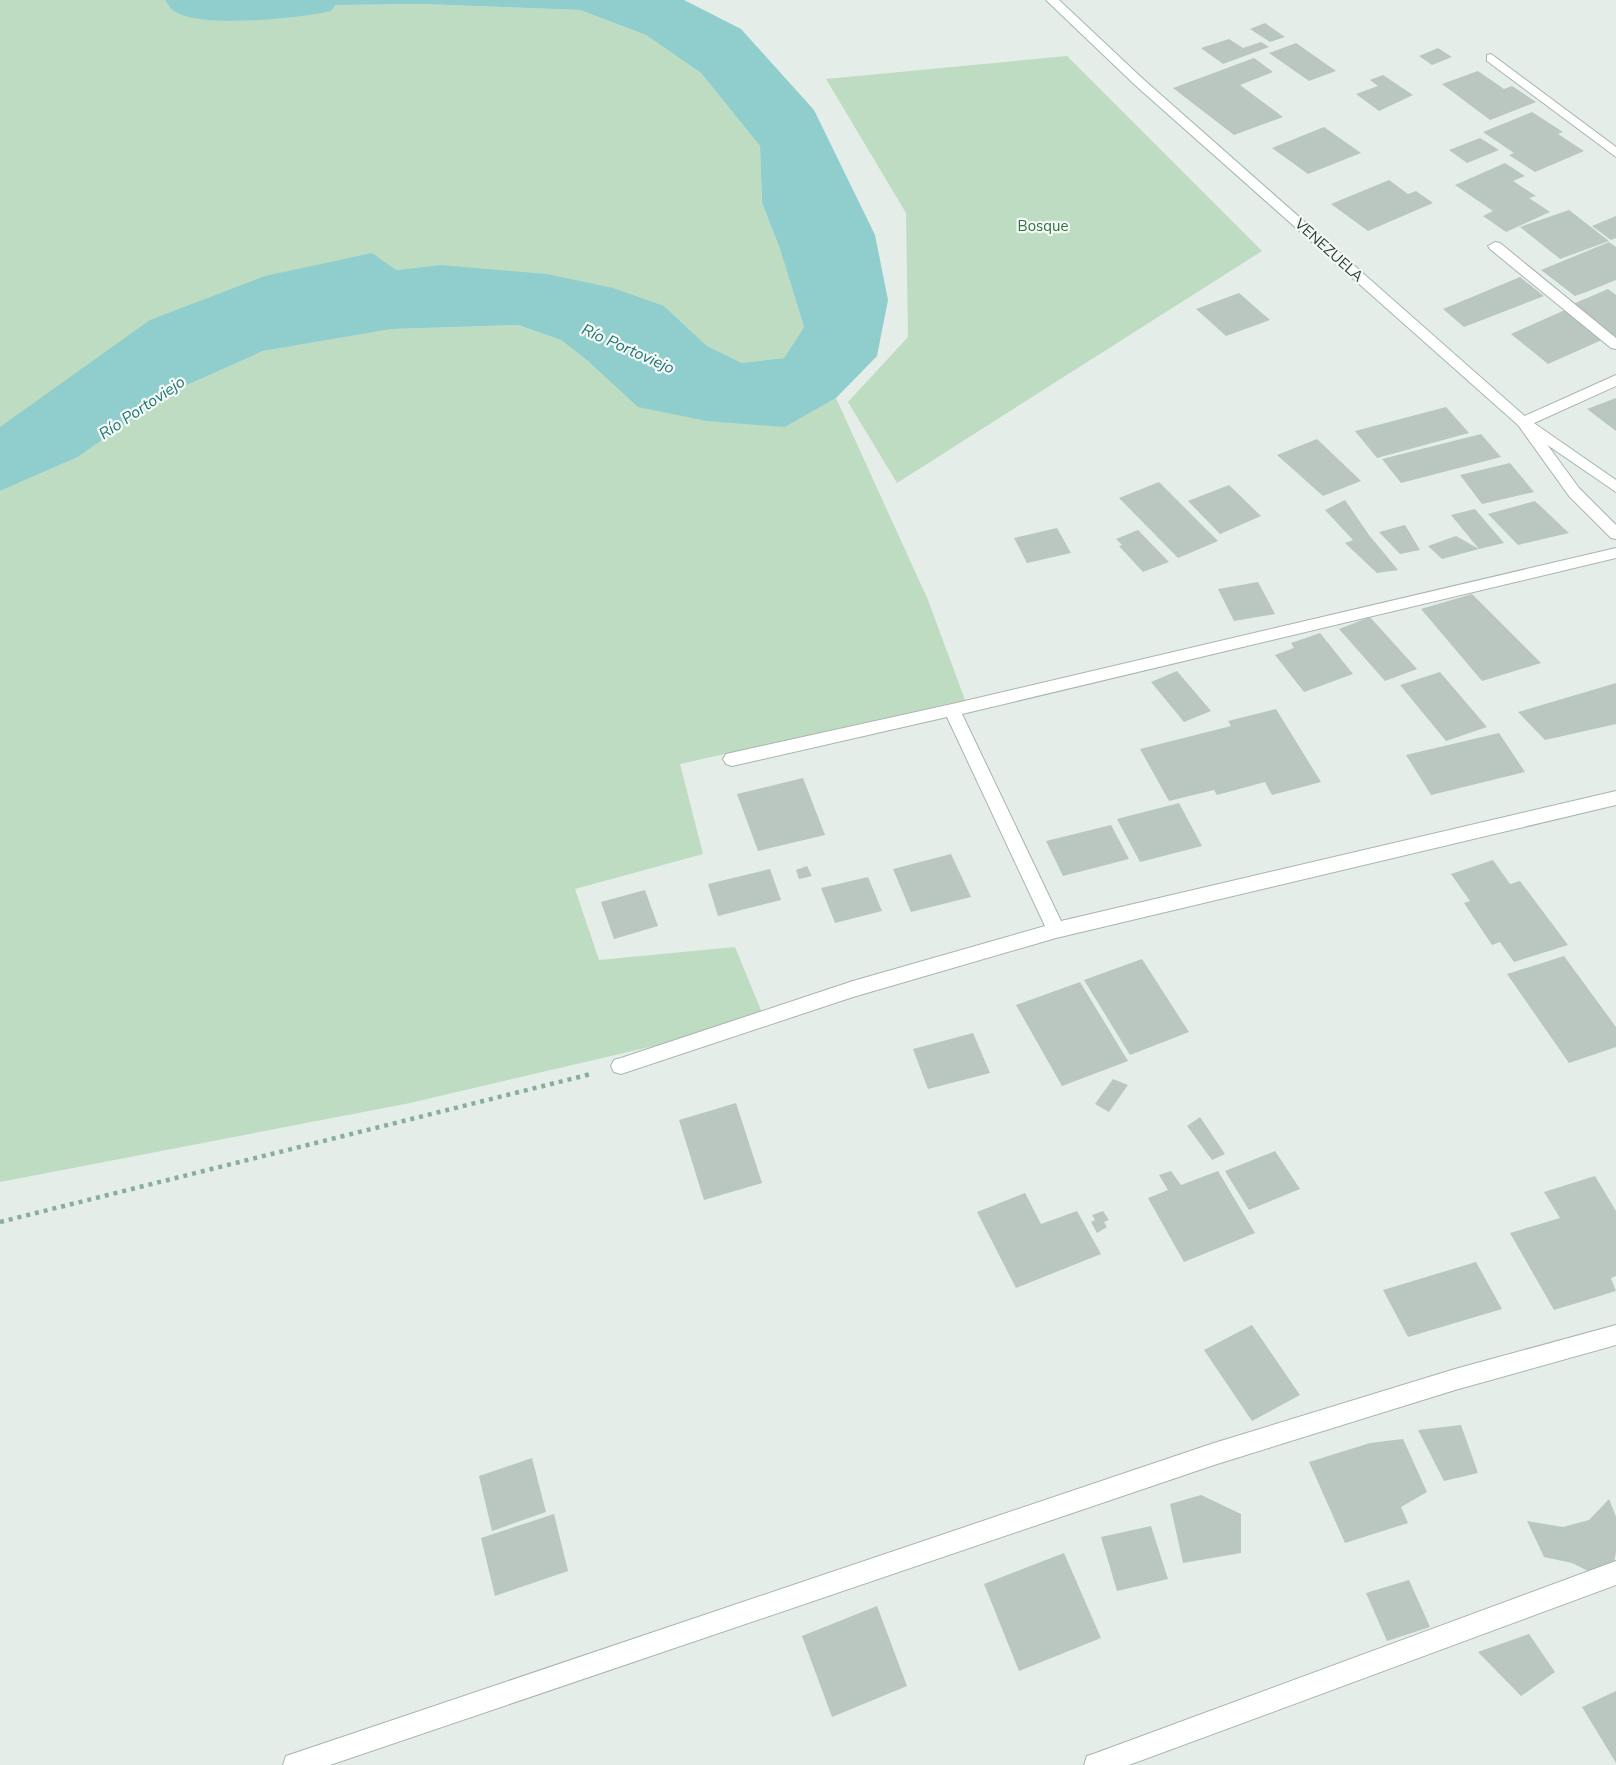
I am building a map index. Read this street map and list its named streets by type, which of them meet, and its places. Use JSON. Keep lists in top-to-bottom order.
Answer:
{
  "streets": {
    "street": ["VENEZUELA"]
  },
  "water": ["Río Portoviejo"],
  "parks": ["Bosque"]
}
